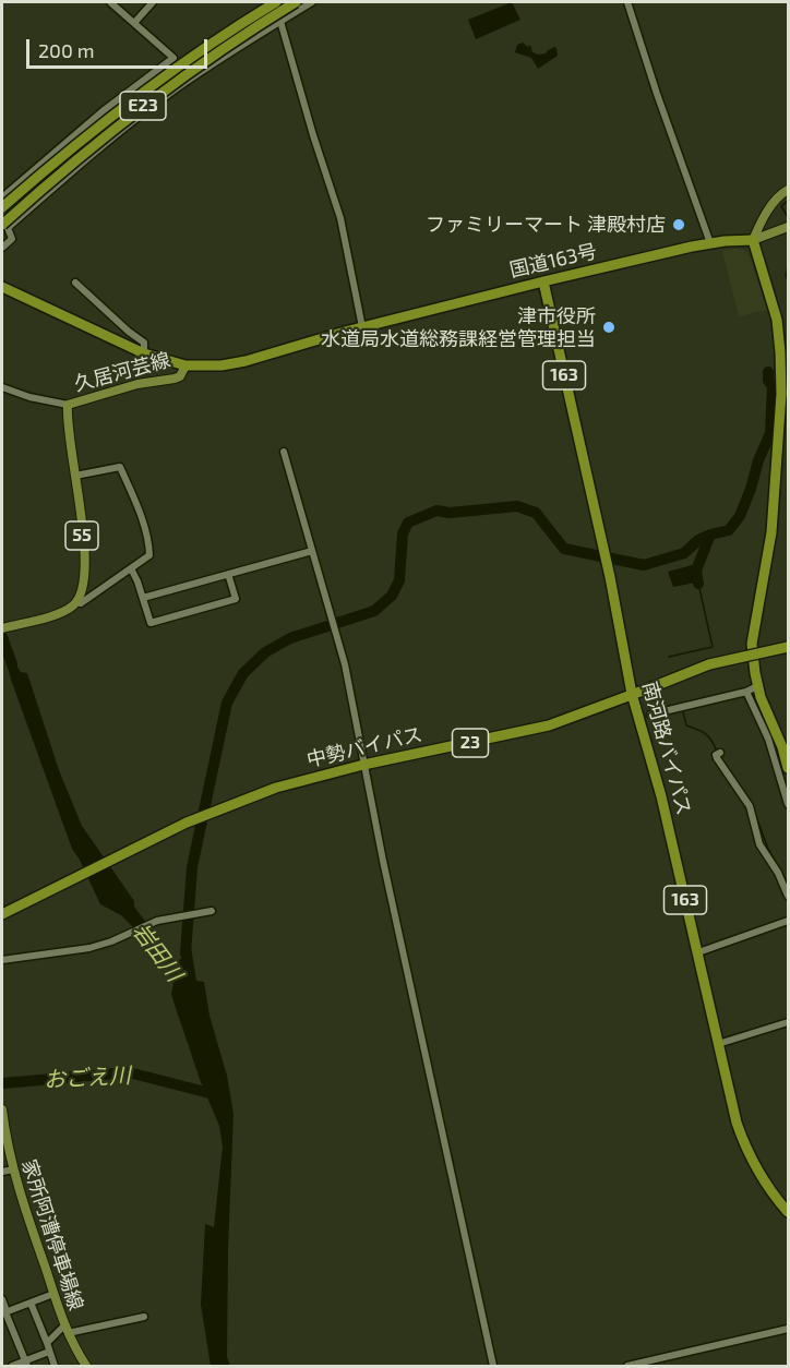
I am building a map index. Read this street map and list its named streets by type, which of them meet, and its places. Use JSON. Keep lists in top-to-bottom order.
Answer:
{
  "streets": {
    "highway": [
      "E23",
      "国道163号",
      "163",
      "23",
      "中勢バイパス",
      "南河路バイパス"
    ],
    "main road": ["久居河芸線", "55", "家所阿漕停車場線"]
  },
  "crossings": [
    ["国道163号", "久居河芸線"],
    ["国道163号", "南河路バイパス"],
    ["中勢バイパス", "南河路バイパス"]
  ],
  "water": ["岩田川", "おごえ川"],
  "places": ["ファミリーマート 津殿村店", "津市役所 水道局水道総務課経営管理担当"],
  "scale_bar": "200 m"
}
